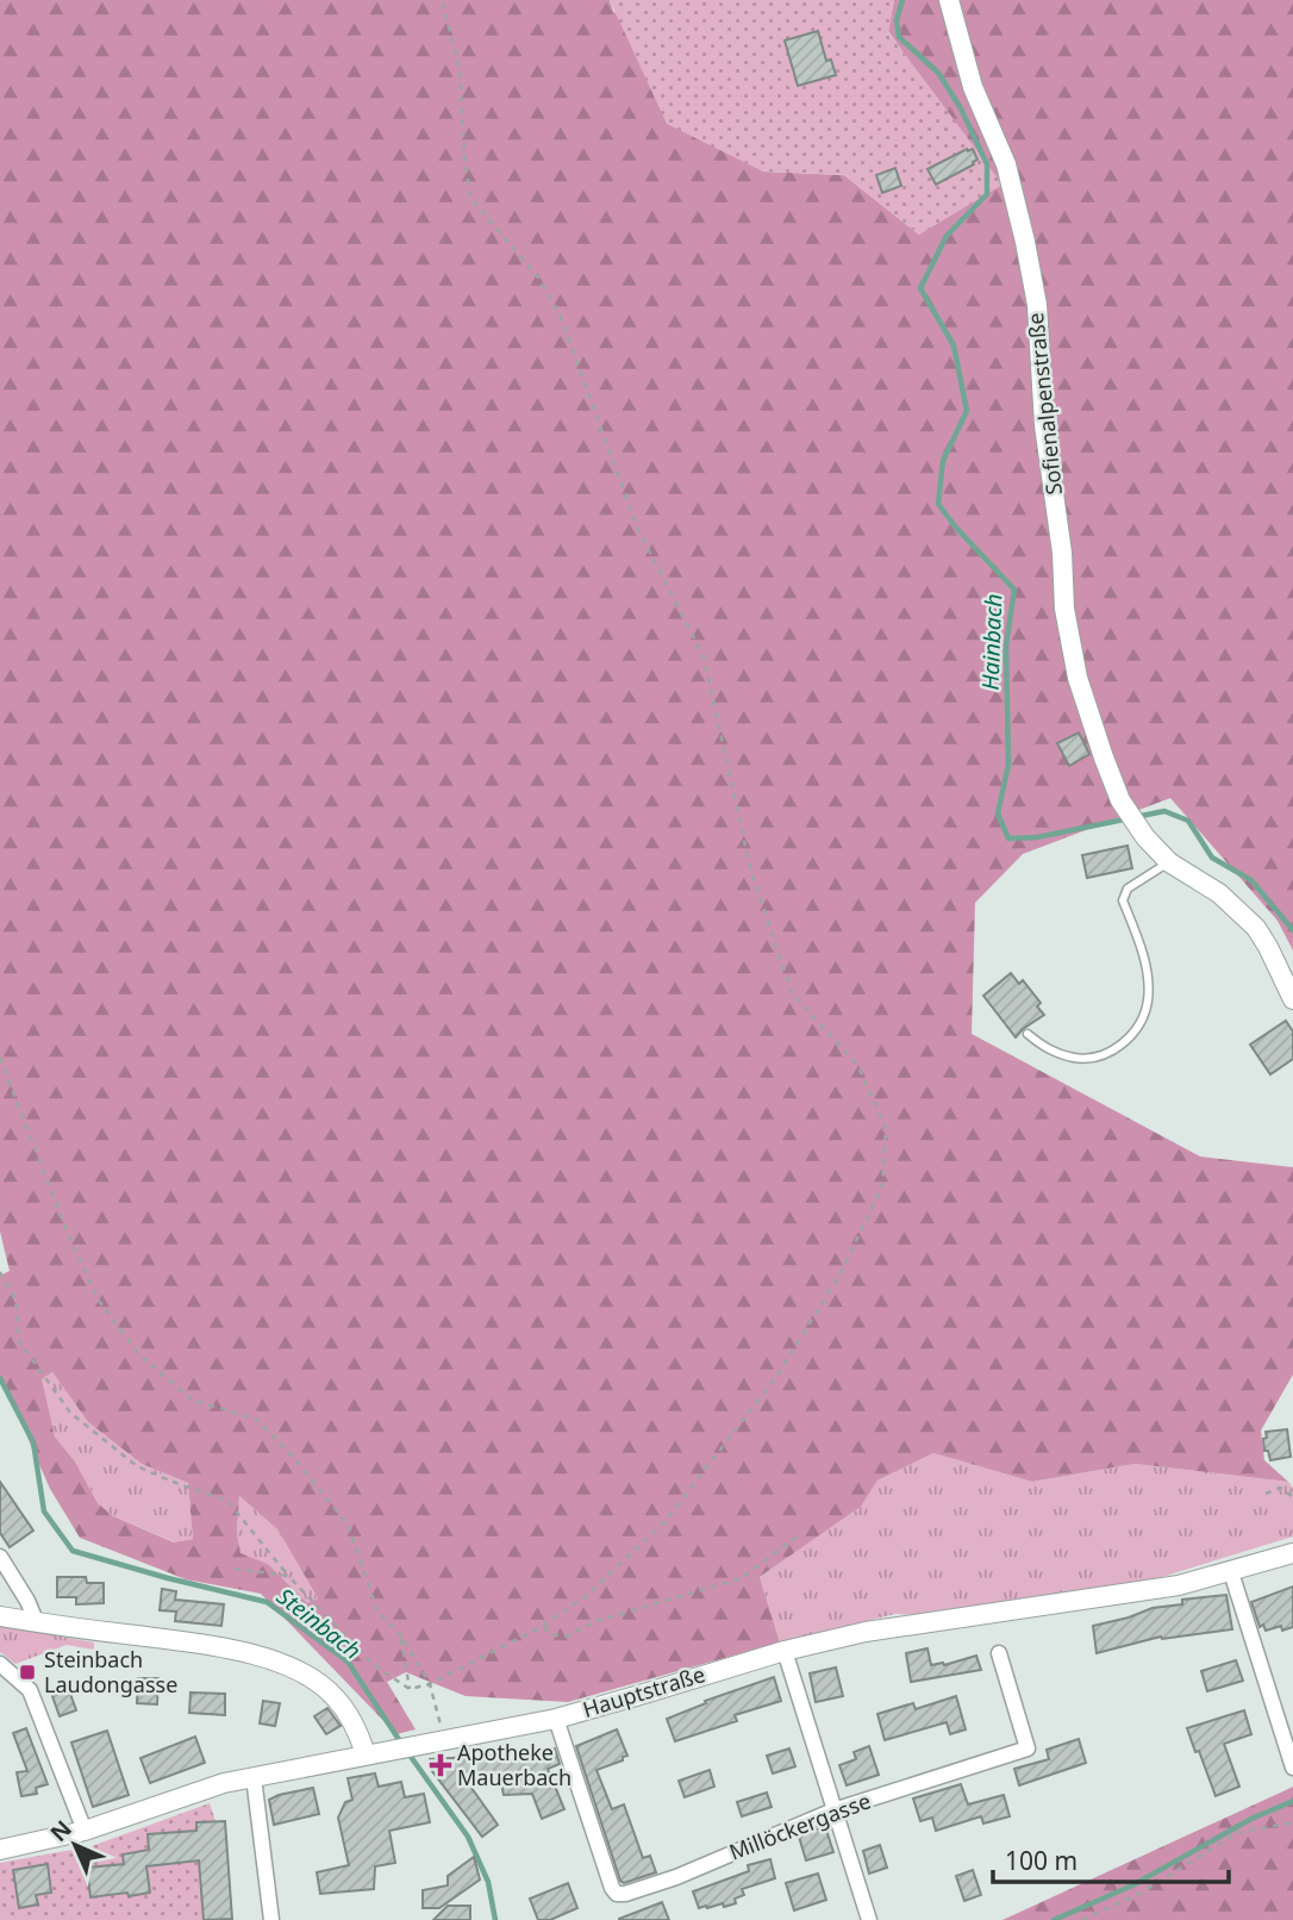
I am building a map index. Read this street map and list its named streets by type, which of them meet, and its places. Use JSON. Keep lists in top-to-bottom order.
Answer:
{
  "streets": {
    "street": ["Sofienalpenstraße", "Hauptstraße", "Millöckergasse"]
  },
  "crossings": [
    ["Hauptstraße", "Millöckergasse"]
  ],
  "water": ["Hainbach", "Steinbach"],
  "places": {
    "transit": ["Steinbach Laudongasse"],
    "health": ["Apotheke Mauerbach"]
  },
  "scale_bar": "100 m",
  "north": "top left"
}
